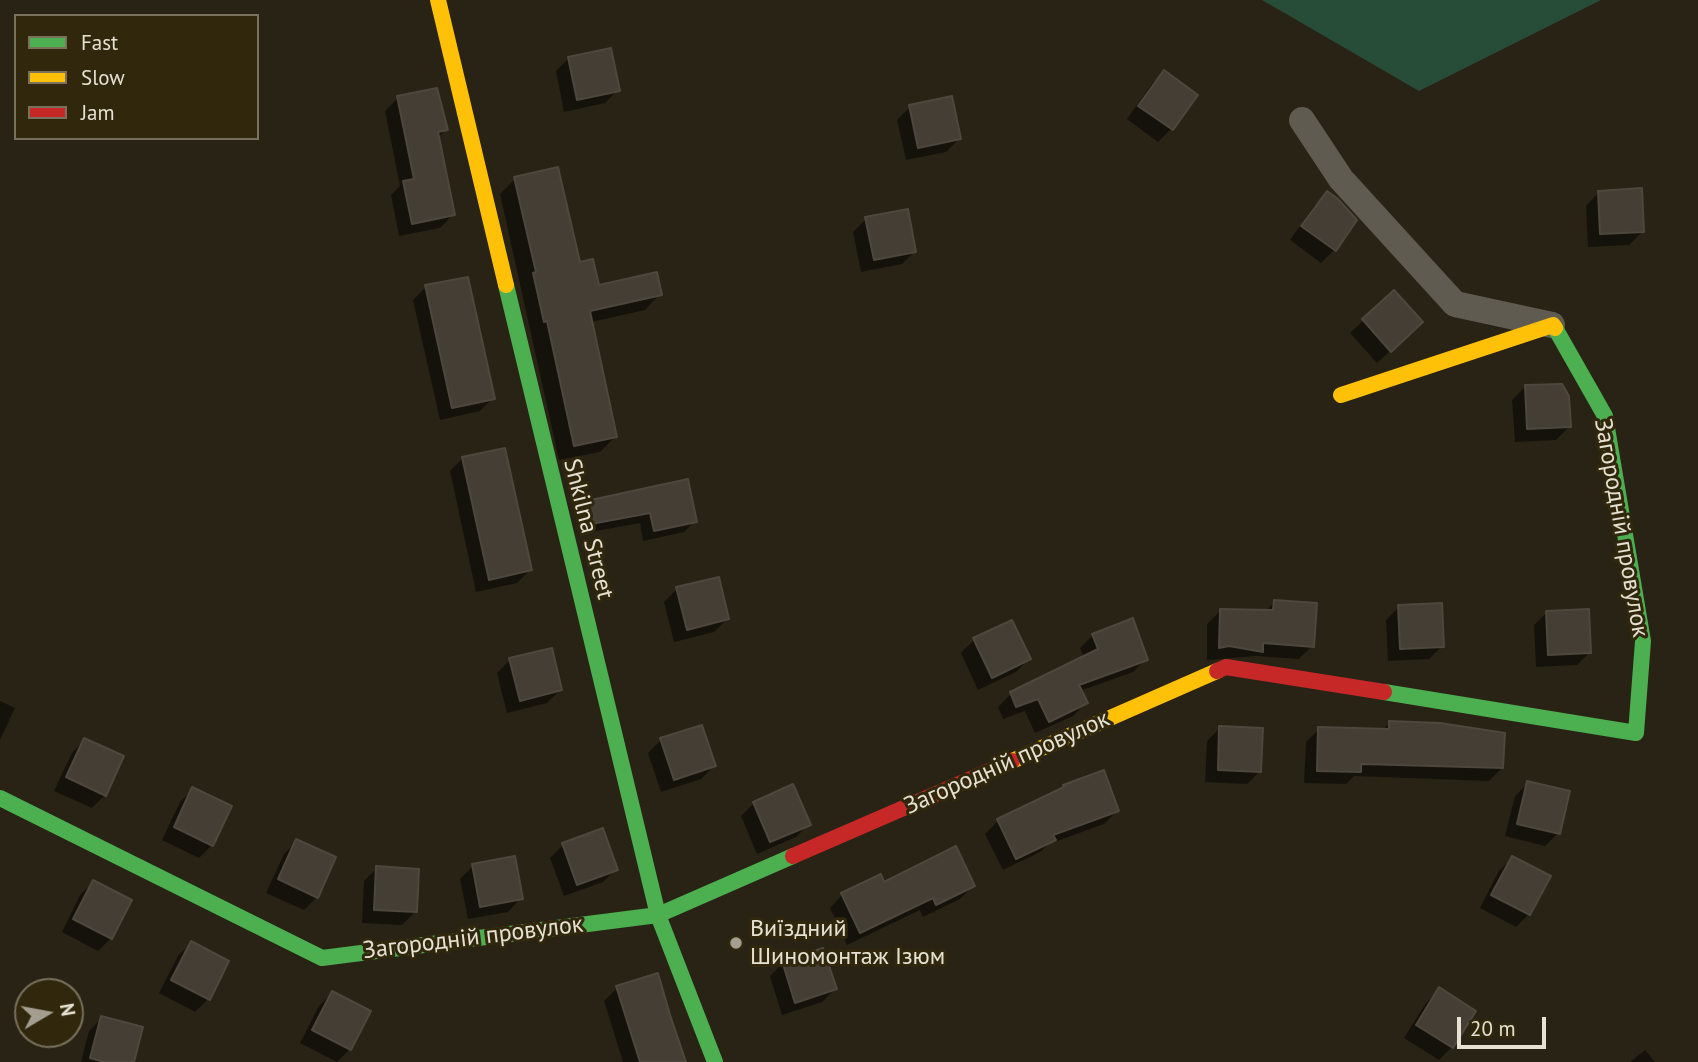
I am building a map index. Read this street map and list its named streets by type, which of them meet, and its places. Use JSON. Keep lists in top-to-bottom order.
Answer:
{
  "streets": {
    "street": ["Загородній провулок", "Shkilna Street"]
  },
  "crossings": [
    ["Загородній провулок", "Shkilna Street"]
  ],
  "places": ["Виїздний Шиномонтаж Ізюм"],
  "legend": ["Fast", "Slow", "Jam"],
  "scale_bar": "20 m",
  "north": "right"
}
